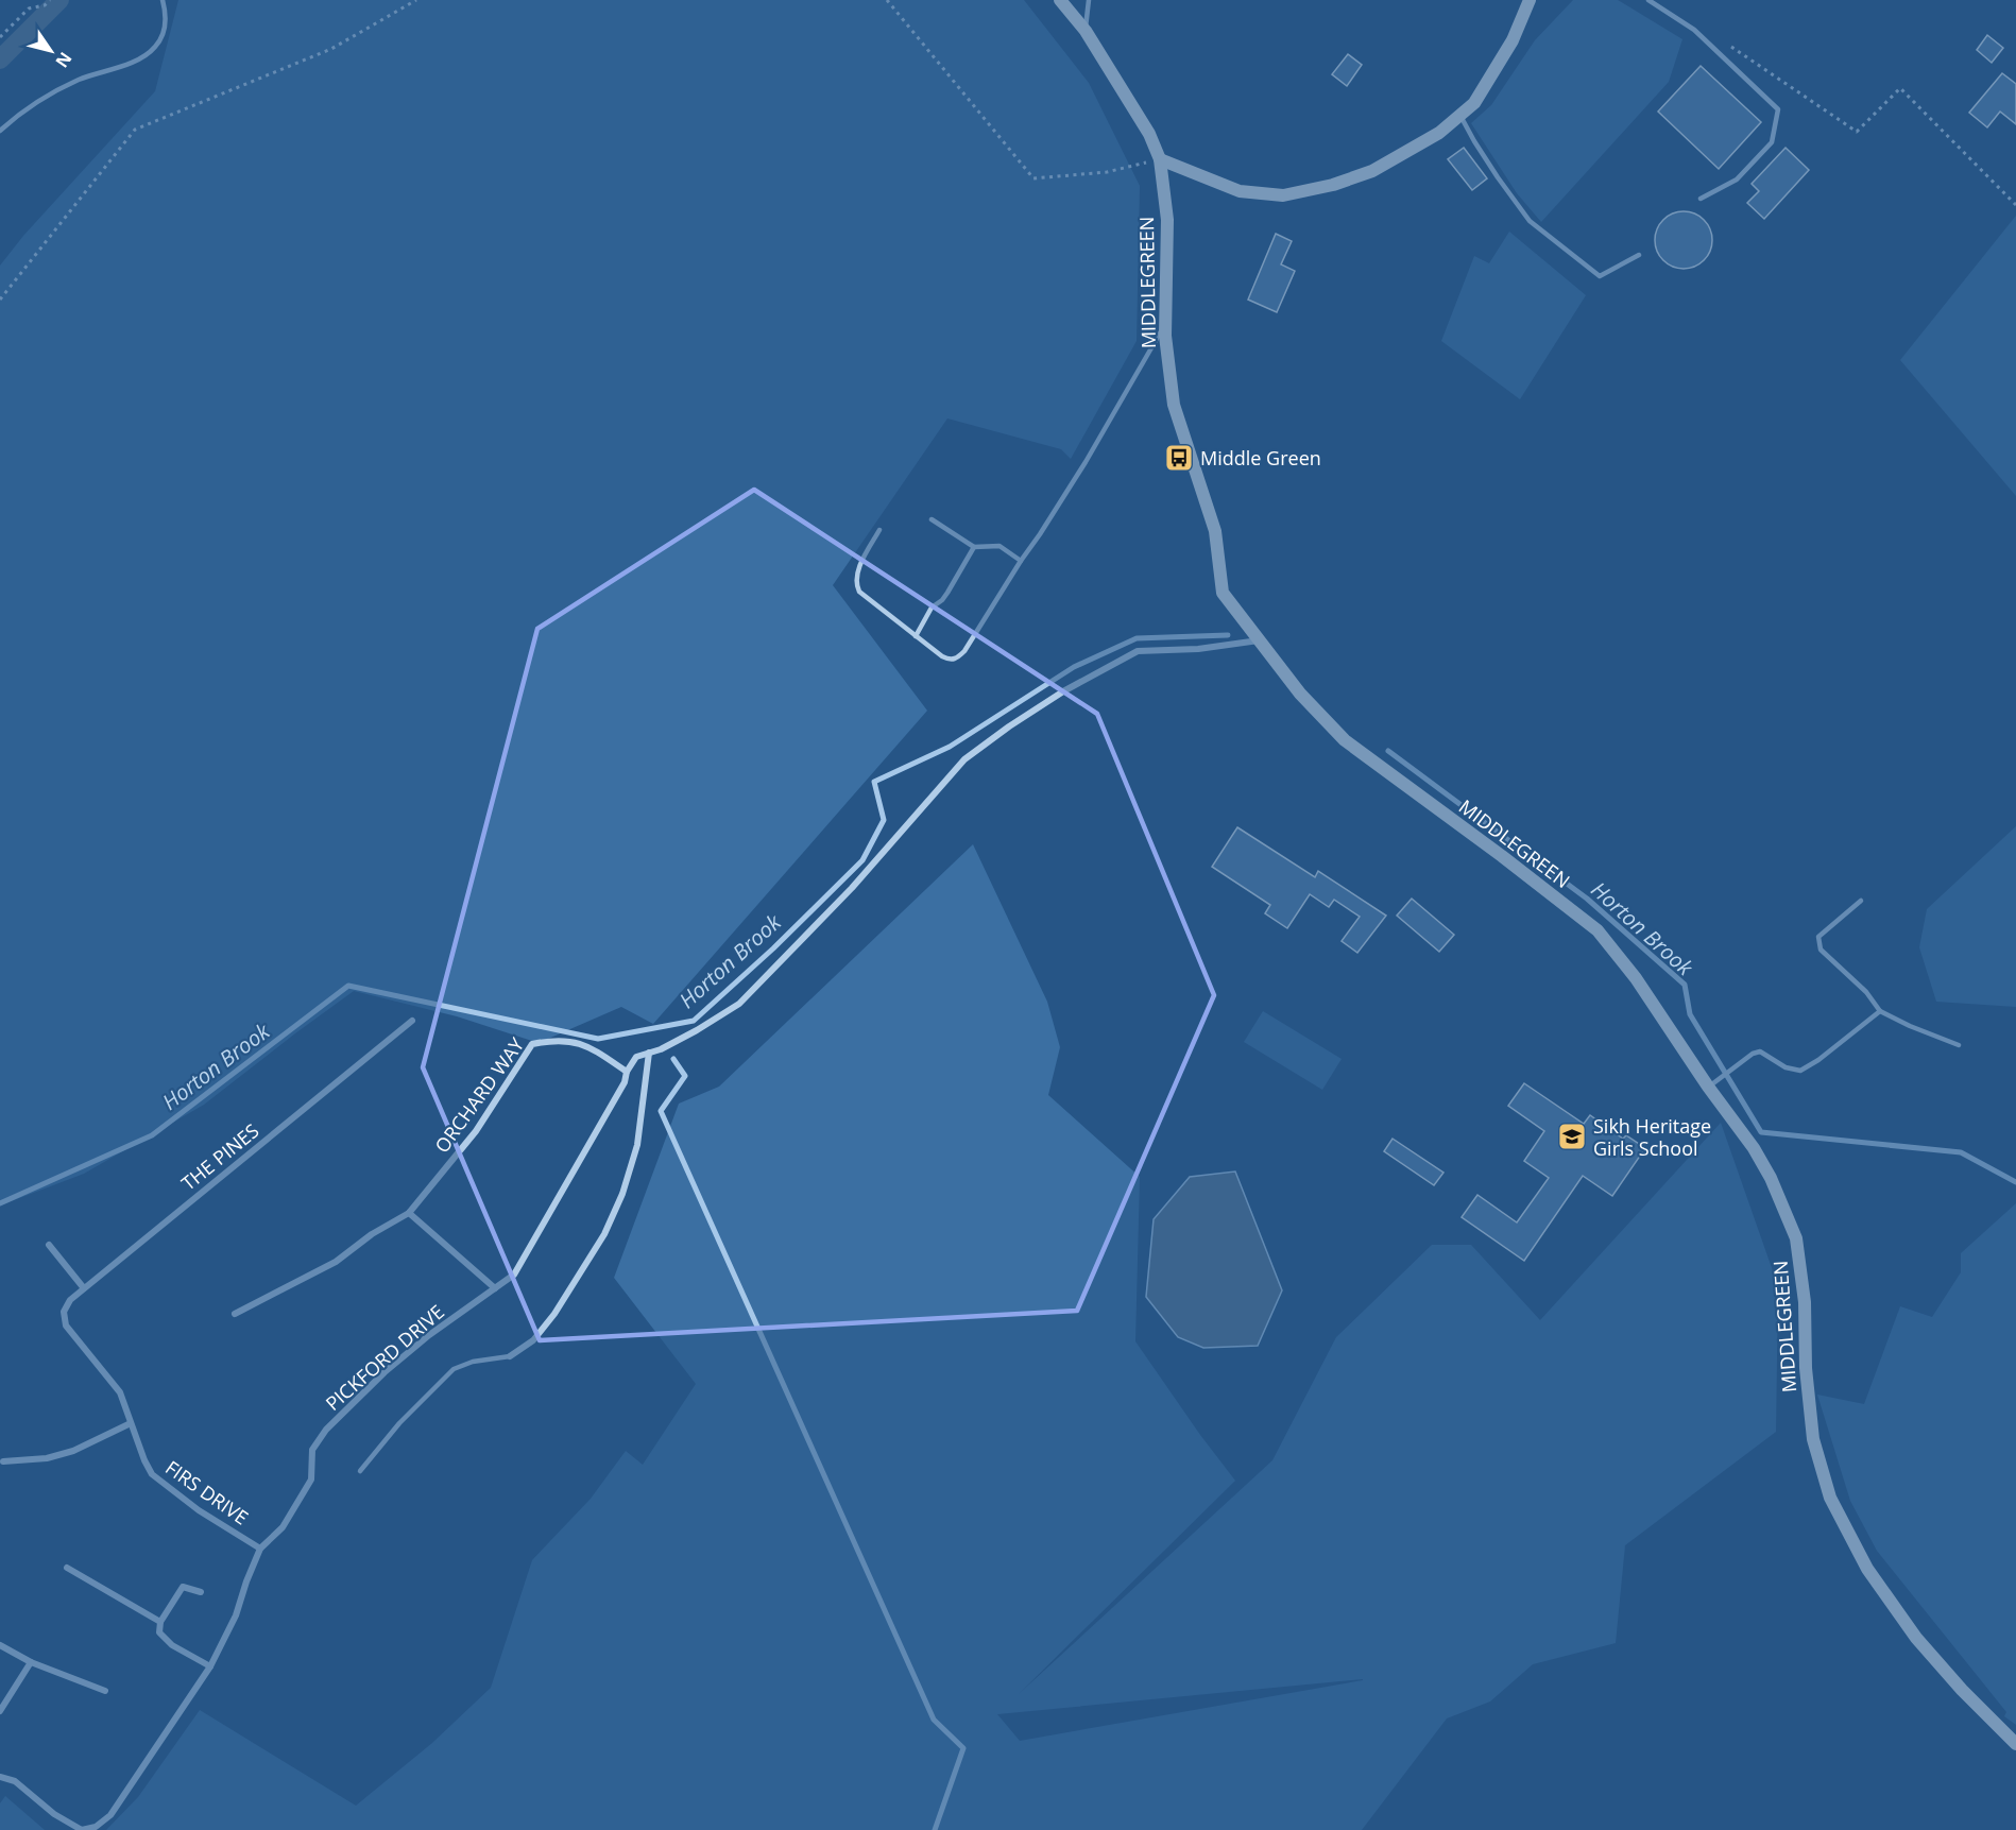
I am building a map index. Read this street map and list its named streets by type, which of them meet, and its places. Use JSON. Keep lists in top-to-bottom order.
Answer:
{
  "streets": {
    "street": [
      "MIDDLEGREEN",
      "ORCHARD WAY",
      "THE PINES",
      "PICKFORD DRIVE",
      "FIRS DRIVE"
    ]
  },
  "crossings": [
    ["ORCHARD WAY", "PICKFORD DRIVE"],
    ["THE PINES", "FIRS DRIVE"],
    ["PICKFORD DRIVE", "FIRS DRIVE"]
  ],
  "water": ["Horton Brook"],
  "places": {
    "bus stop": ["Middle Green"],
    "school or university": ["Sikh Heritage Girls School"]
  },
  "north": "bottom right"
}
